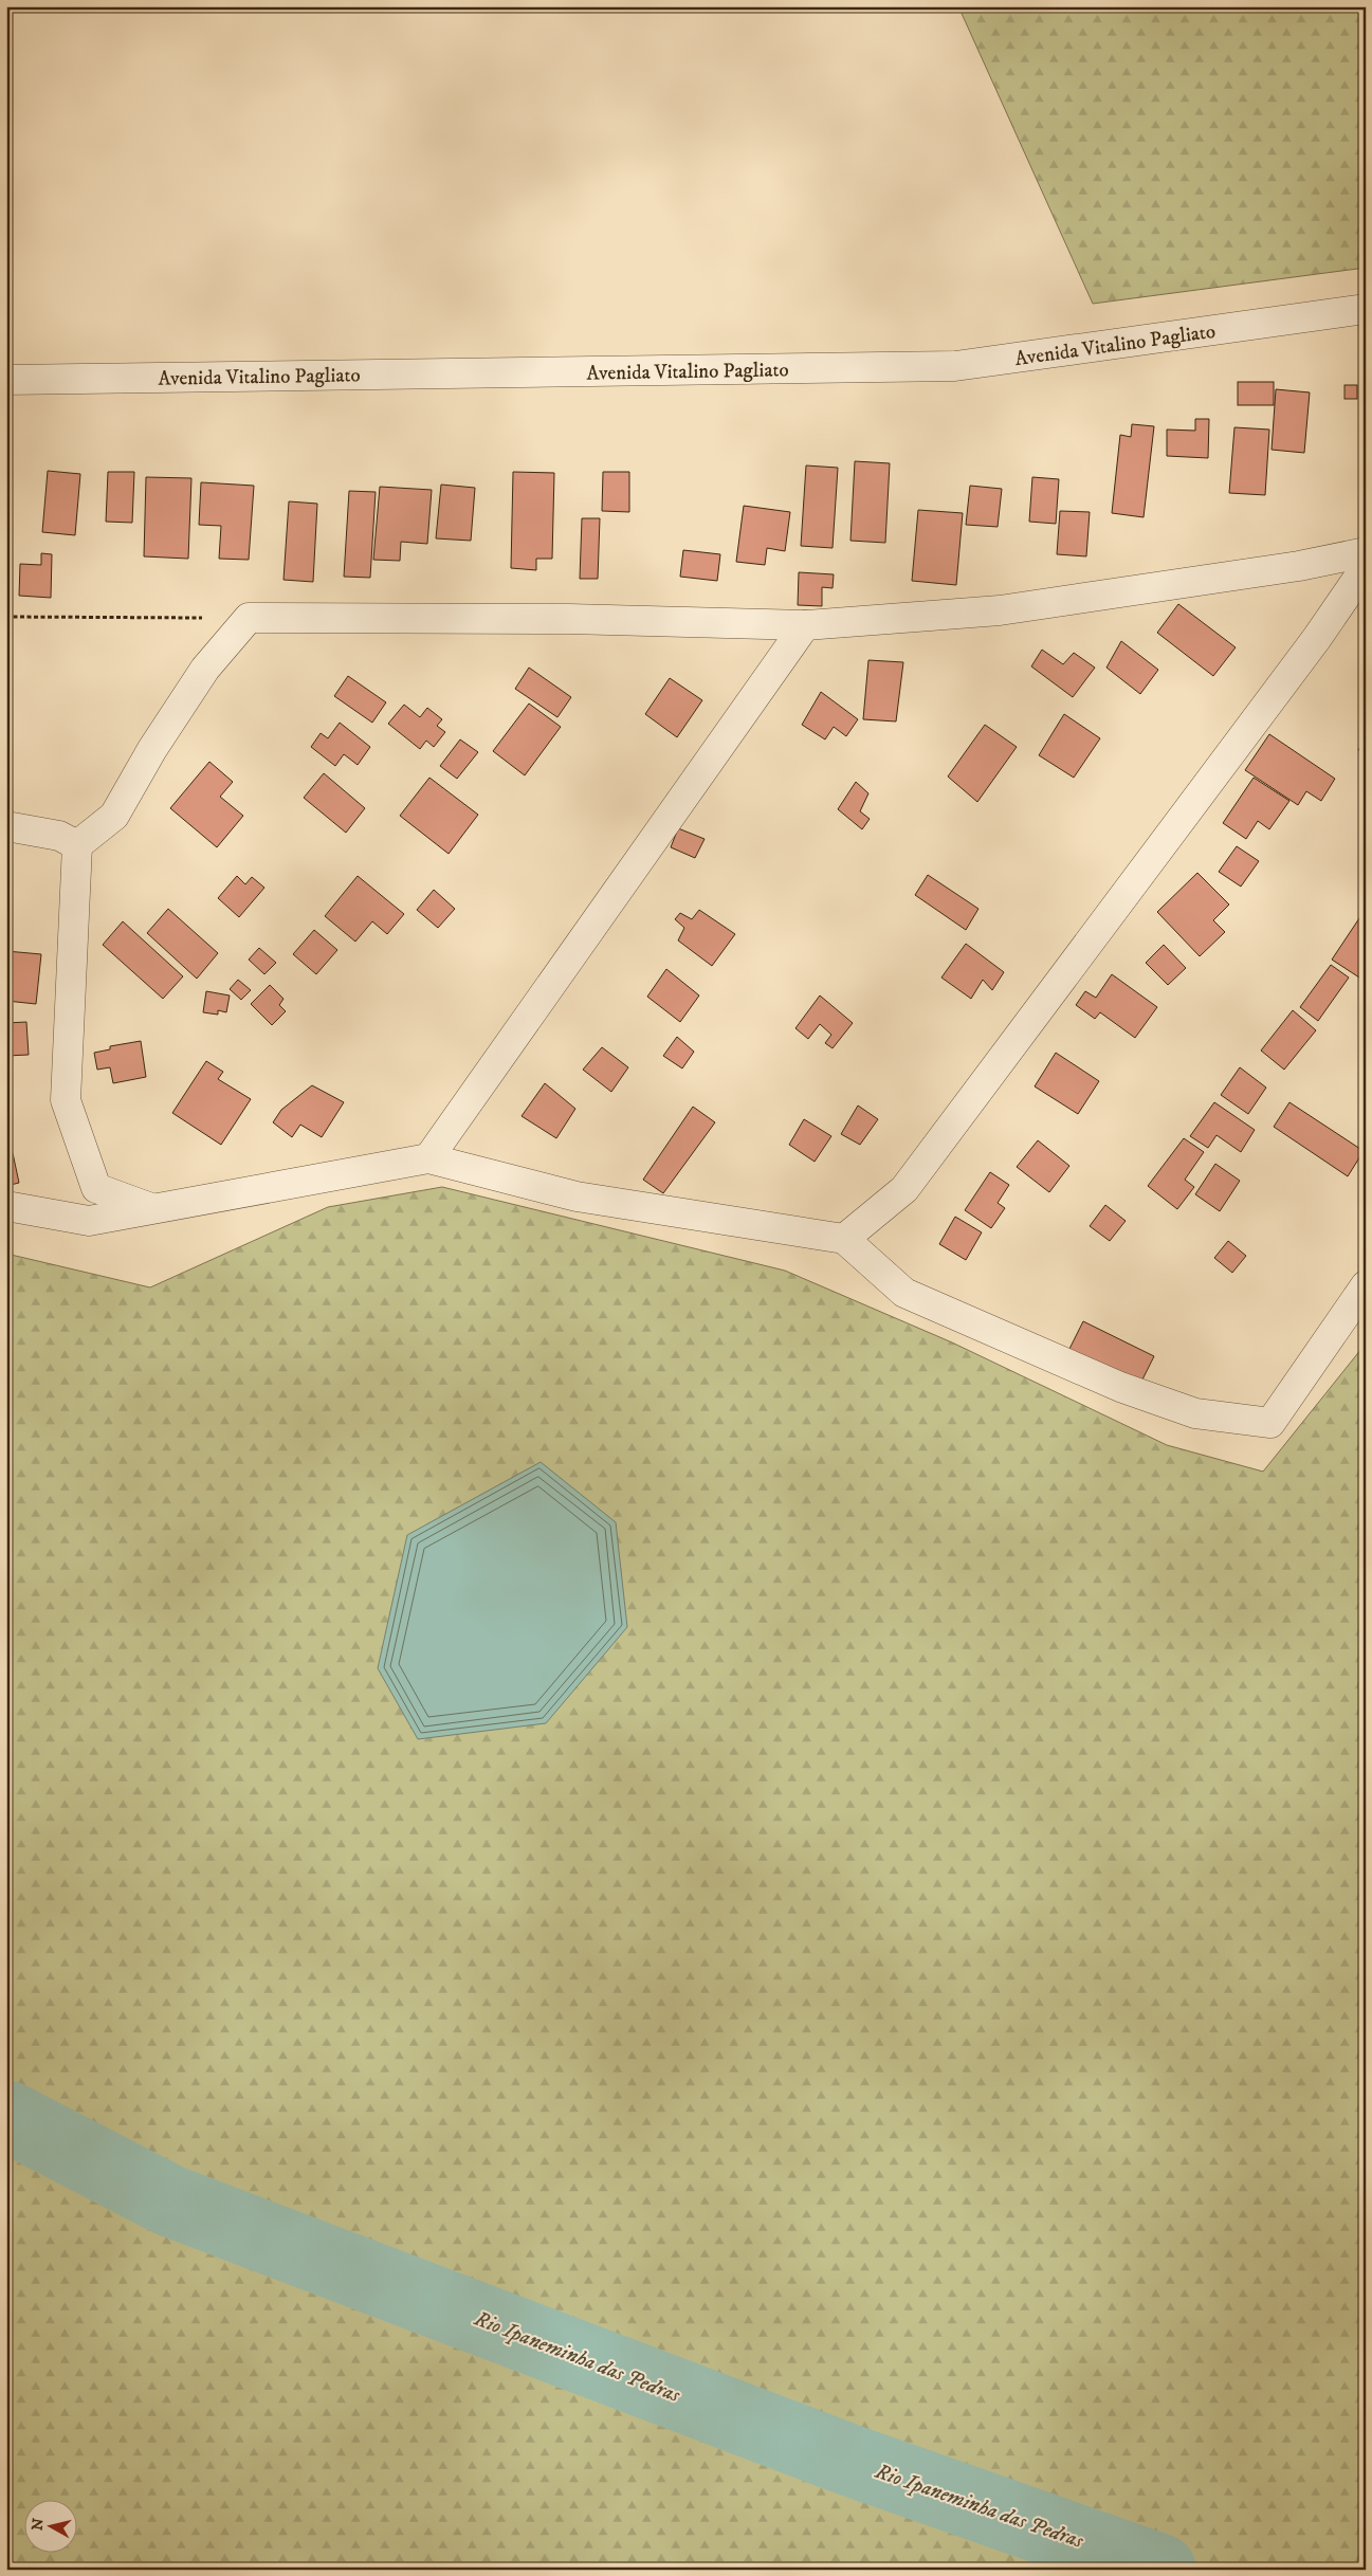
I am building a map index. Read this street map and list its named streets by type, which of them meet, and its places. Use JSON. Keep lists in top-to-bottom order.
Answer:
{
  "streets": {
    "street": ["Avenida Vitalino Pagliato"]
  },
  "water": ["Rio Ipaneminha das Pedras"],
  "north": "left"
}
